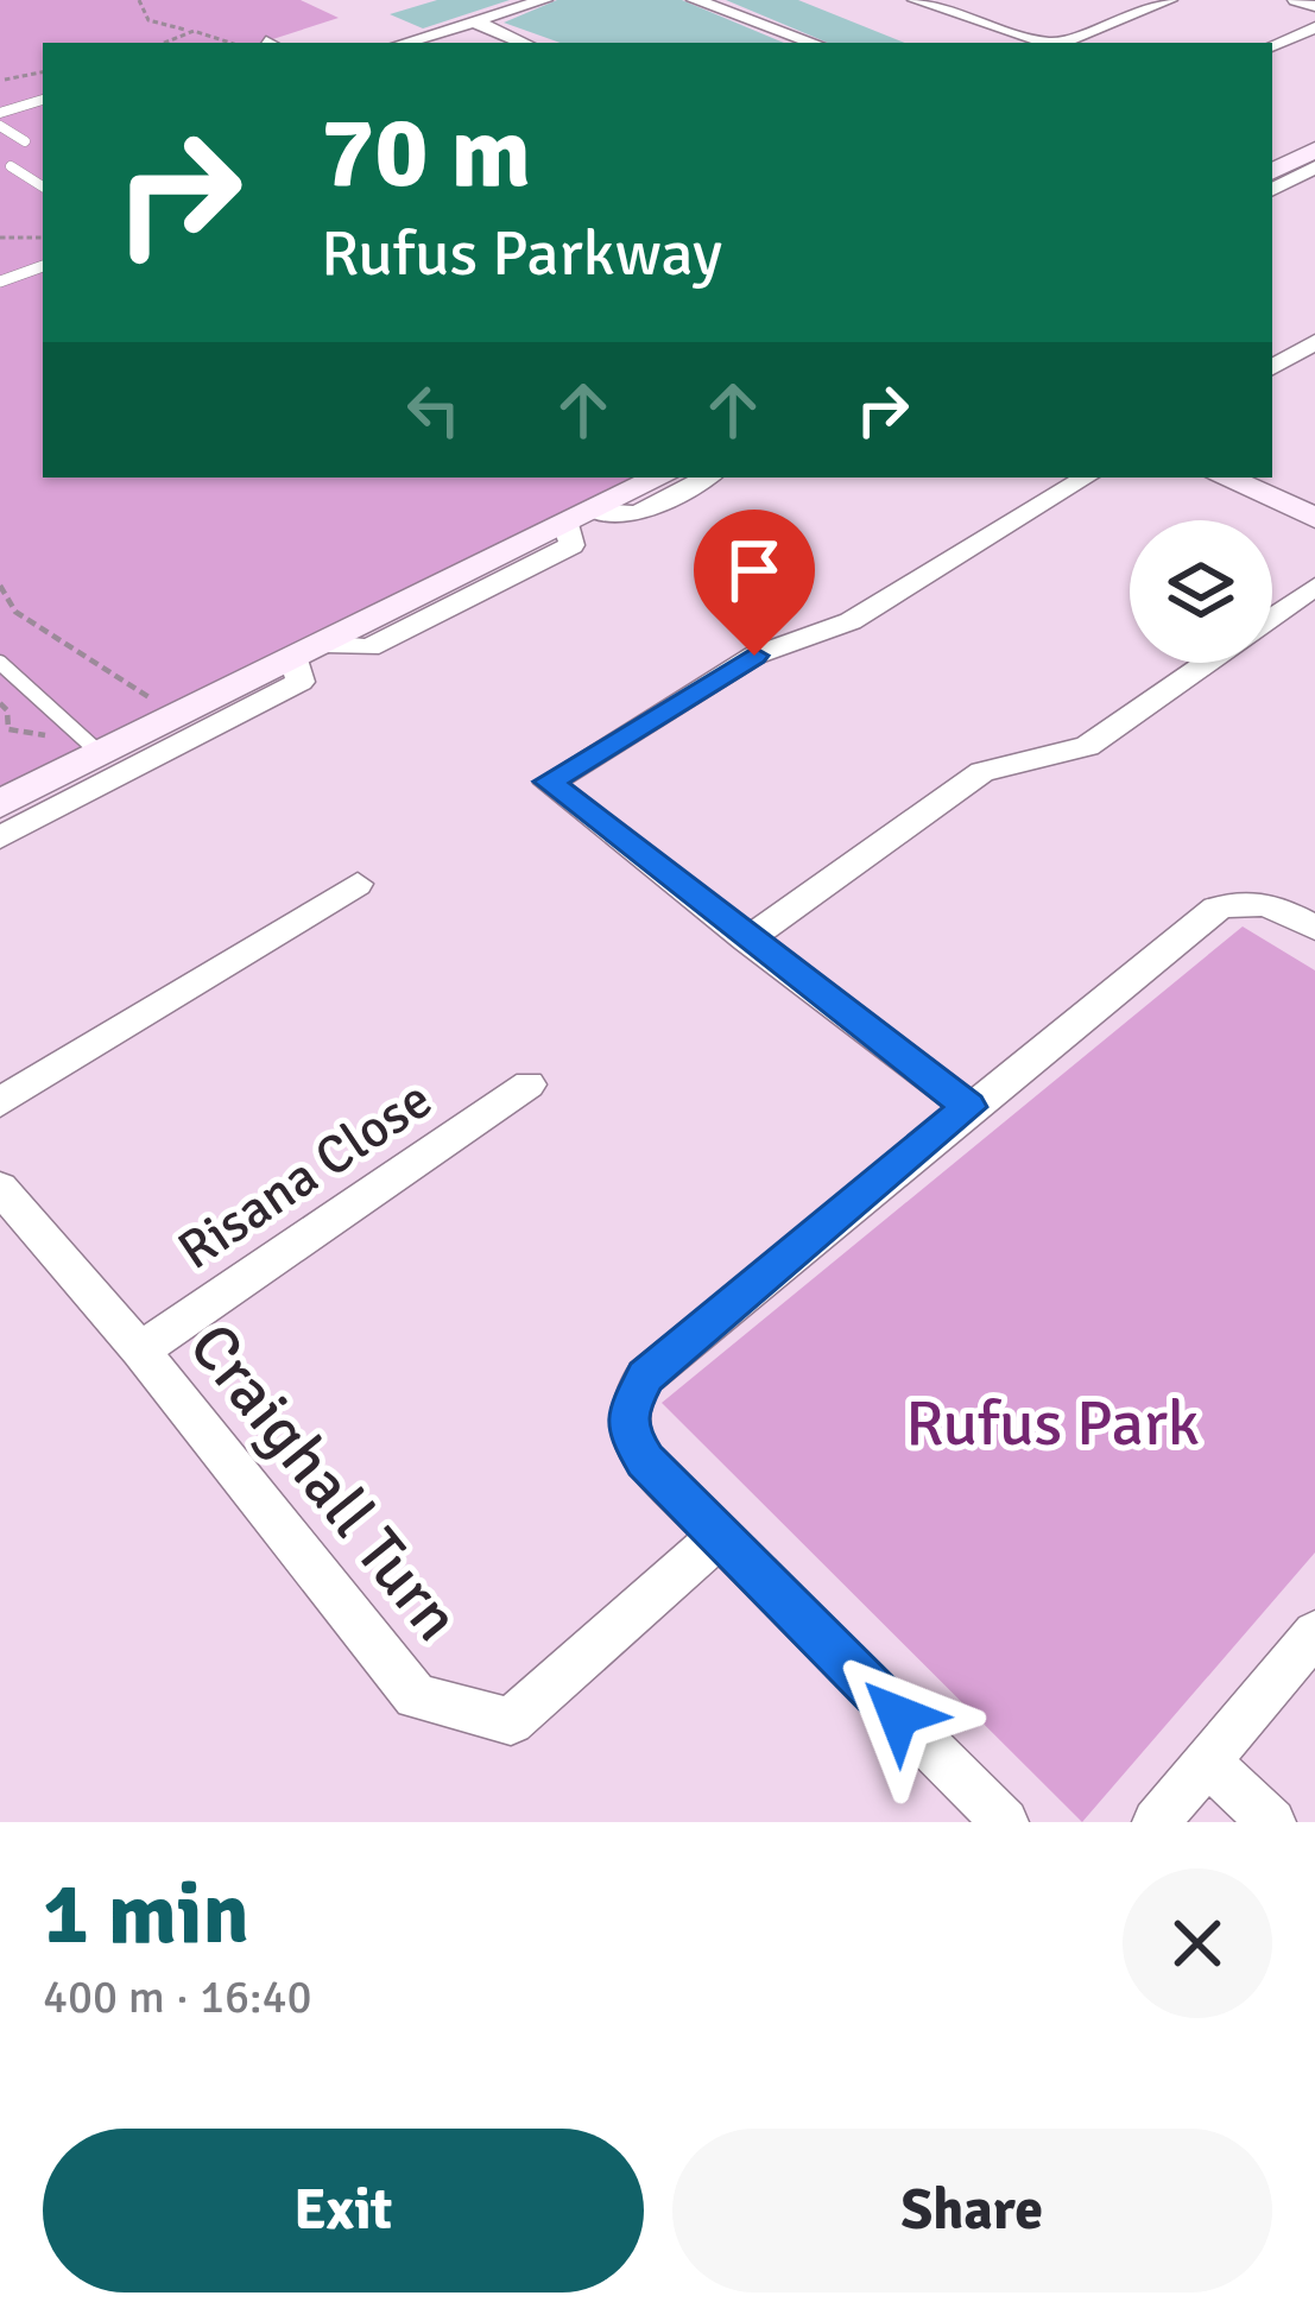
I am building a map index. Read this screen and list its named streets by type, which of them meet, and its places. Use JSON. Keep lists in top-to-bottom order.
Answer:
{
  "streets": {
    "street": ["Risana Close", "Craighall Turn"]
  },
  "crossings": [
    ["Risana Close", "Craighall Turn"]
  ],
  "parks": ["Rufus Park"],
  "page": {
    "turn": ["70 m", "Rufus Parkway"],
    "heading": ["1 min", "400 m · 16:40"],
    "buttons": ["Exit", "Share"]
  }
}
